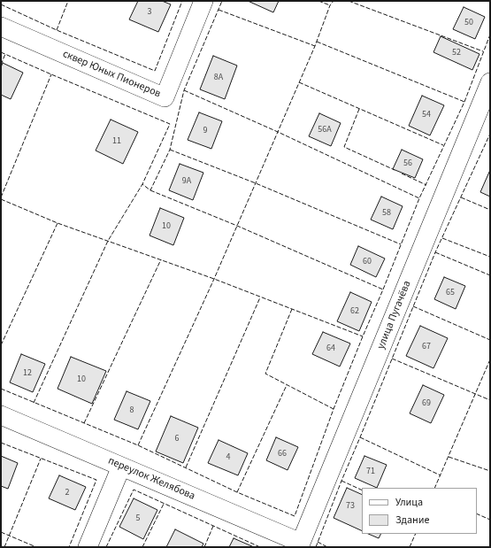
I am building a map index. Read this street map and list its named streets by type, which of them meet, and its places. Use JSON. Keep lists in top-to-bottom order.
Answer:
{
  "streets": {
    "street": ["сквер Юных Пионеров", "улица Пугачёва", "переулок Желябова"]
  },
  "crossings": [
    ["улица Пугачёва", "переулок Желябова"]
  ],
  "house_numbers": [
    "3",
    "50",
    "52",
    "8А",
    "54",
    "56А",
    "9",
    "11",
    "56",
    "9А",
    "58",
    "10",
    "60",
    "65",
    "62",
    "67",
    "64",
    "12",
    "10",
    "69",
    "8",
    "6",
    "66",
    "4",
    "71",
    "2",
    "73",
    "5"
  ],
  "legend": ["Улица", "Здание"]
}
